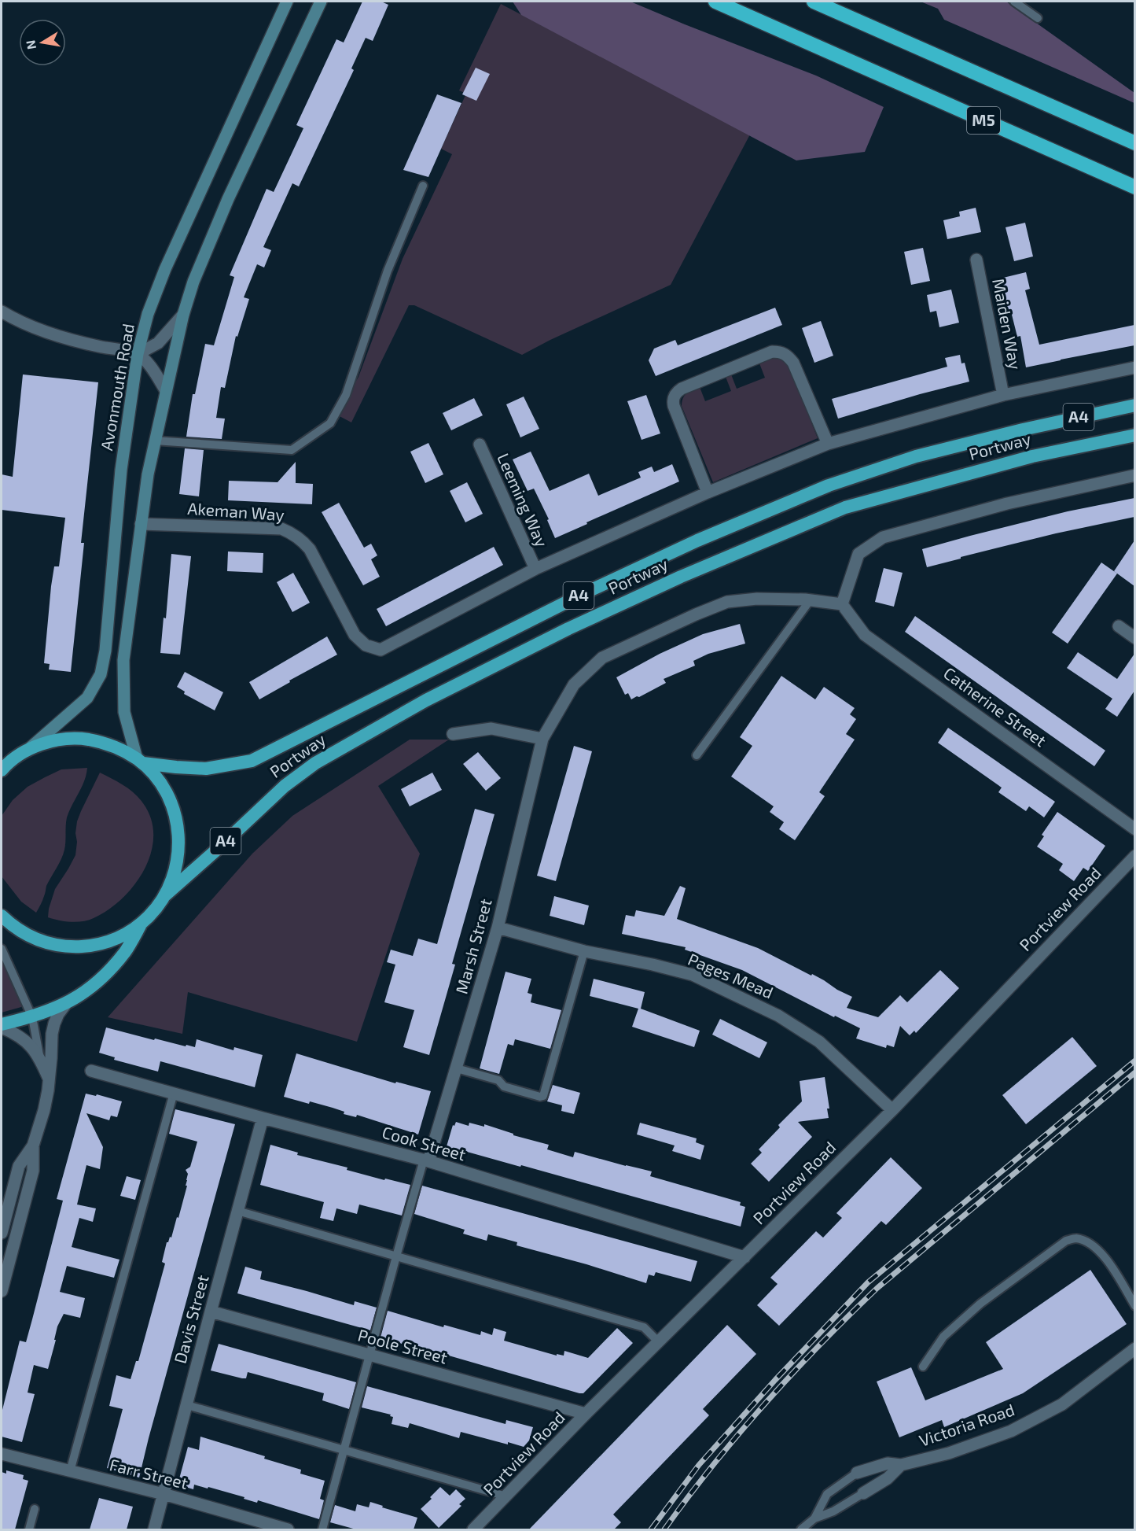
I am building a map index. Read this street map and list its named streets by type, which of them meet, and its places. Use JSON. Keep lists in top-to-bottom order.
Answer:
{
  "streets": {
    "highway": ["M5", "A4", "Portway"],
    "main road": ["Avonmouth Road"],
    "street": [
      "Maiden Way",
      "Leeming Way",
      "Akeman Way",
      "Catherine Street",
      "Portview Road",
      "Marsh Street",
      "Pages Mead",
      "Cook Street",
      "Davis Street",
      "Poole Street",
      "Victoria Road",
      "Farr Street"
    ]
  },
  "crossings": [
    ["Leeming Way", "Akeman Way"],
    ["Portview Road", "Pages Mead"],
    ["Portview Road", "Cook Street"],
    ["Portview Road", "Poole Street"],
    ["Marsh Street", "Pages Mead"],
    ["Marsh Street", "Cook Street"],
    ["Cook Street", "Davis Street"],
    ["Davis Street", "Poole Street"],
    ["Davis Street", "Farr Street"]
  ],
  "north": "left"
}
